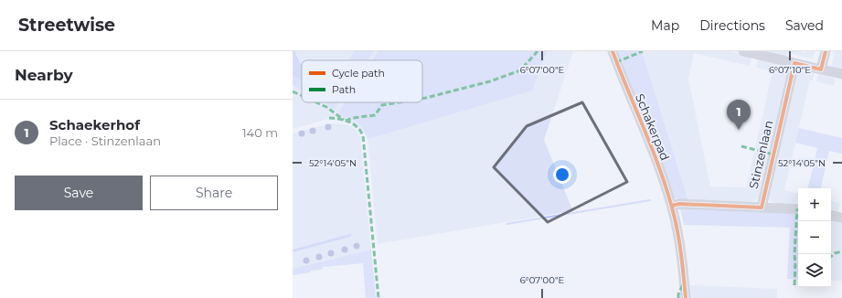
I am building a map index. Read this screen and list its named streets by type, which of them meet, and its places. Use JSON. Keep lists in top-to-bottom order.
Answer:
{
  "streets": {
    "street": ["Schakerpad", "Stinzenlaan"]
  },
  "crossings": [
    ["Schakerpad", "Stinzenlaan"]
  ],
  "legend": ["Cycle path", "Path"],
  "page": {
    "header": "Streetwise",
    "nav": ["Map", "Directions", "Saved"],
    "heading": "Nearby",
    "list": [
      {
        "mark": "1",
        "name": "Schaekerhof",
        "note": "Place · Stinzenlaan",
        "value": "140 m"
      }
    ],
    "pins": "1",
    "buttons": ["Save", "Share"],
    "map_buttons": ["+", "−"]
  },
  "coordinates": ["6°07'00\"E", "6°07'10\"E", "52°14'05\"N"]
}
